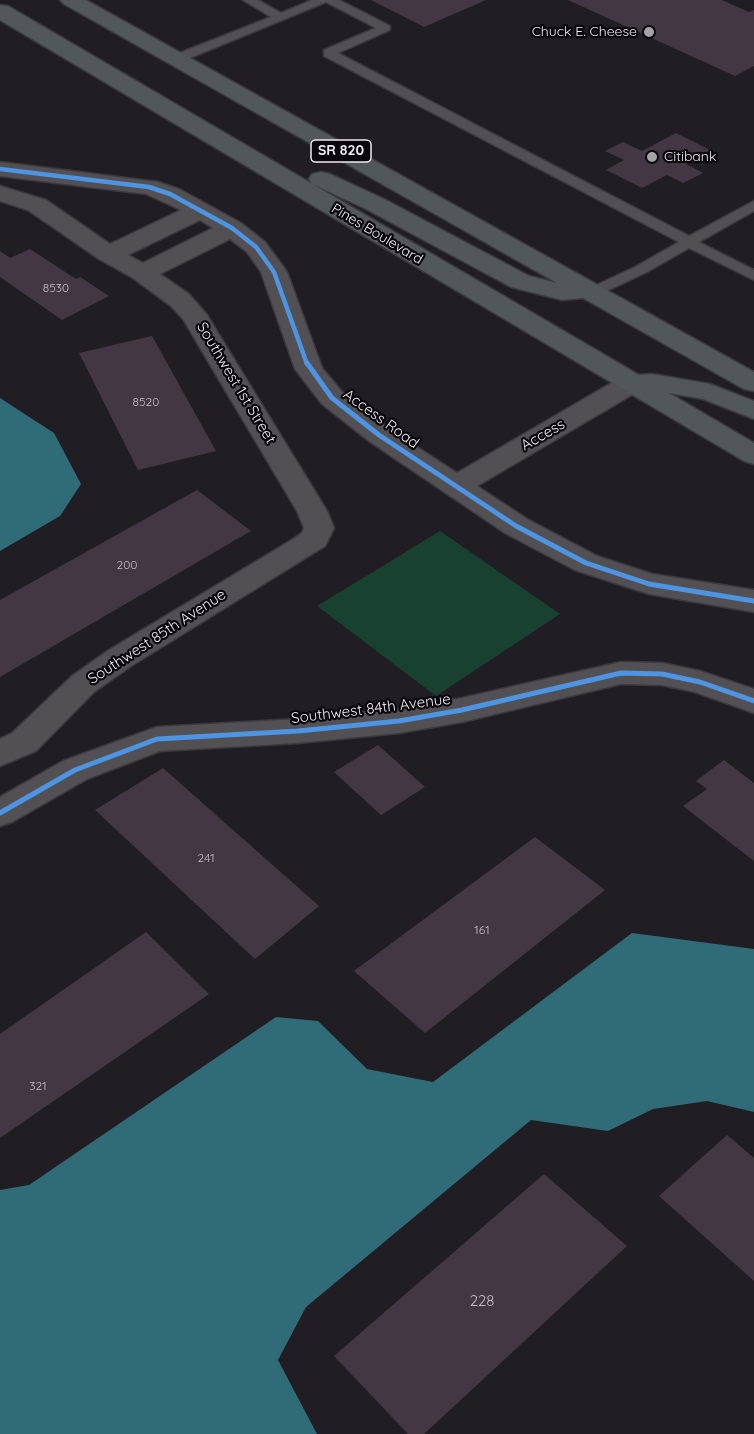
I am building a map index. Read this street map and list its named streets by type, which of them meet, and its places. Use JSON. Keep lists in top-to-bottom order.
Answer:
{
  "streets": {
    "highway": ["SR 820", "Pines Boulevard"],
    "street": [
      "Southwest 1st Street",
      "Access Road",
      "Access",
      "Southwest 85th Avenue",
      "Southwest 84th Avenue"
    ]
  },
  "crossings": [
    ["Pines Boulevard", "Access"],
    ["Southwest 1st Street", "Southwest 85th Avenue"],
    ["Access Road", "Access"]
  ],
  "places": ["Chuck E. Cheese", "Citibank"],
  "house_numbers": [
    "8530",
    "8520",
    "200",
    "241",
    "161",
    "321",
    "228"
  ]
}
